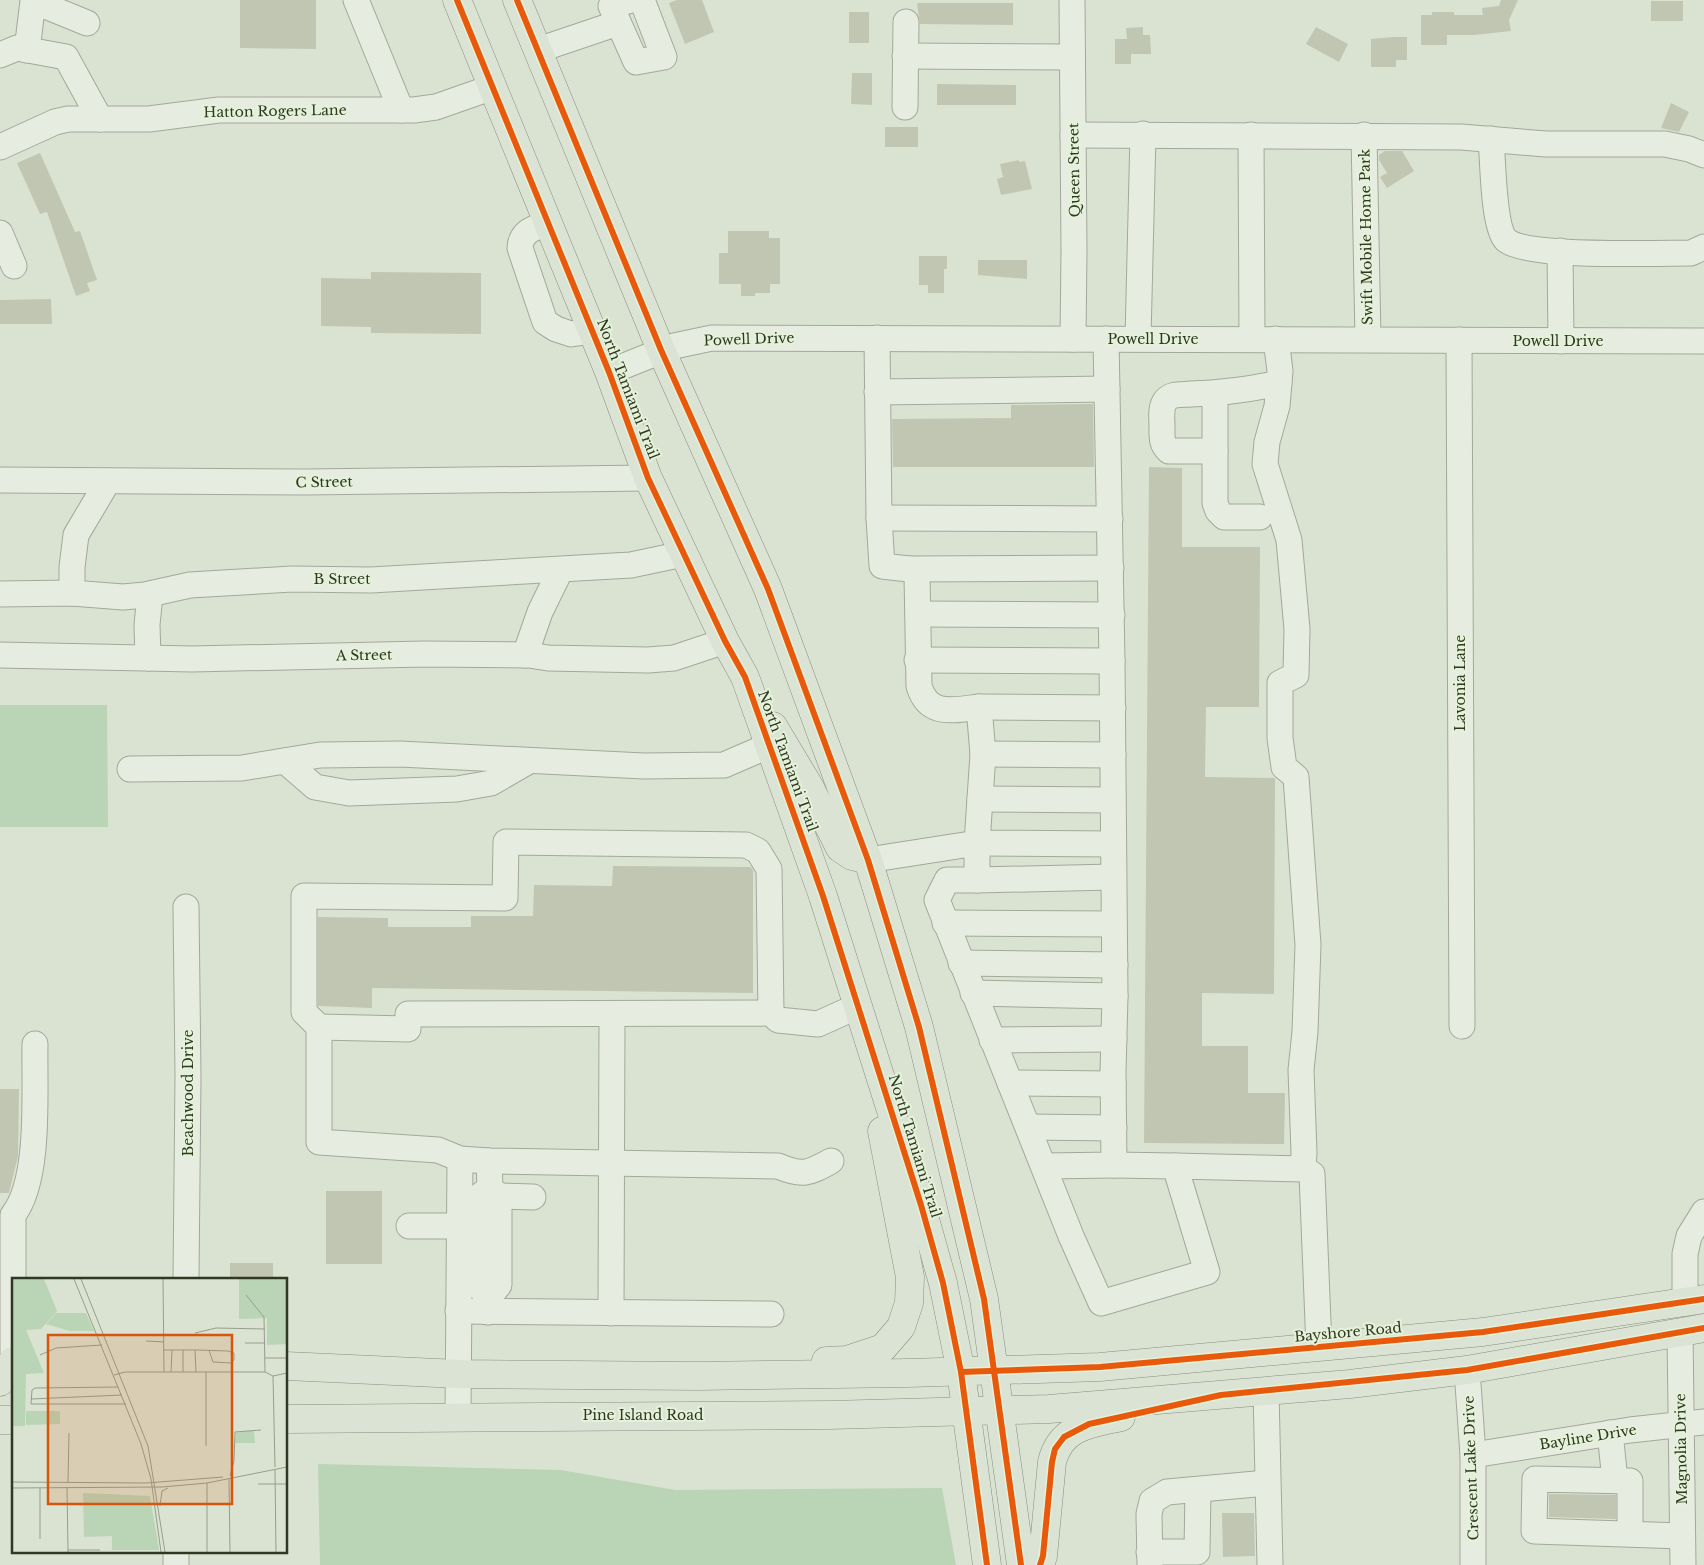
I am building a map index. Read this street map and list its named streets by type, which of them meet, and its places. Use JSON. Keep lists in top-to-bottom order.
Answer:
{
  "streets": {
    "main road": ["North Tamiami Trail", "Bayshore Road", "Pine Island Road"],
    "street": [
      "Hatton Rogers Lane",
      "Queen Street",
      "Swift Mobile Home Park",
      "Powell Drive",
      "C Street",
      "B Street",
      "A Street",
      "Lavonia Lane",
      "Beachwood Drive",
      "Bayline Drive",
      "Magnolia Drive",
      "Crescent Lake Drive"
    ]
  },
  "crossings": [
    ["Hatton Rogers Lane", "North Tamiami Trail"],
    ["Queen Street", "Swift Mobile Home Park"],
    ["Queen Street", "Powell Drive"],
    ["Swift Mobile Home Park", "Powell Drive"],
    ["Powell Drive", "North Tamiami Trail"],
    ["Powell Drive", "Lavonia Lane"],
    ["North Tamiami Trail", "C Street"],
    ["North Tamiami Trail", "B Street"],
    ["North Tamiami Trail", "A Street"],
    ["North Tamiami Trail", "Bayshore Road"],
    ["North Tamiami Trail", "Pine Island Road"],
    ["Bayline Drive", "Magnolia Drive"],
    ["Bayline Drive", "Crescent Lake Drive"]
  ]
}
